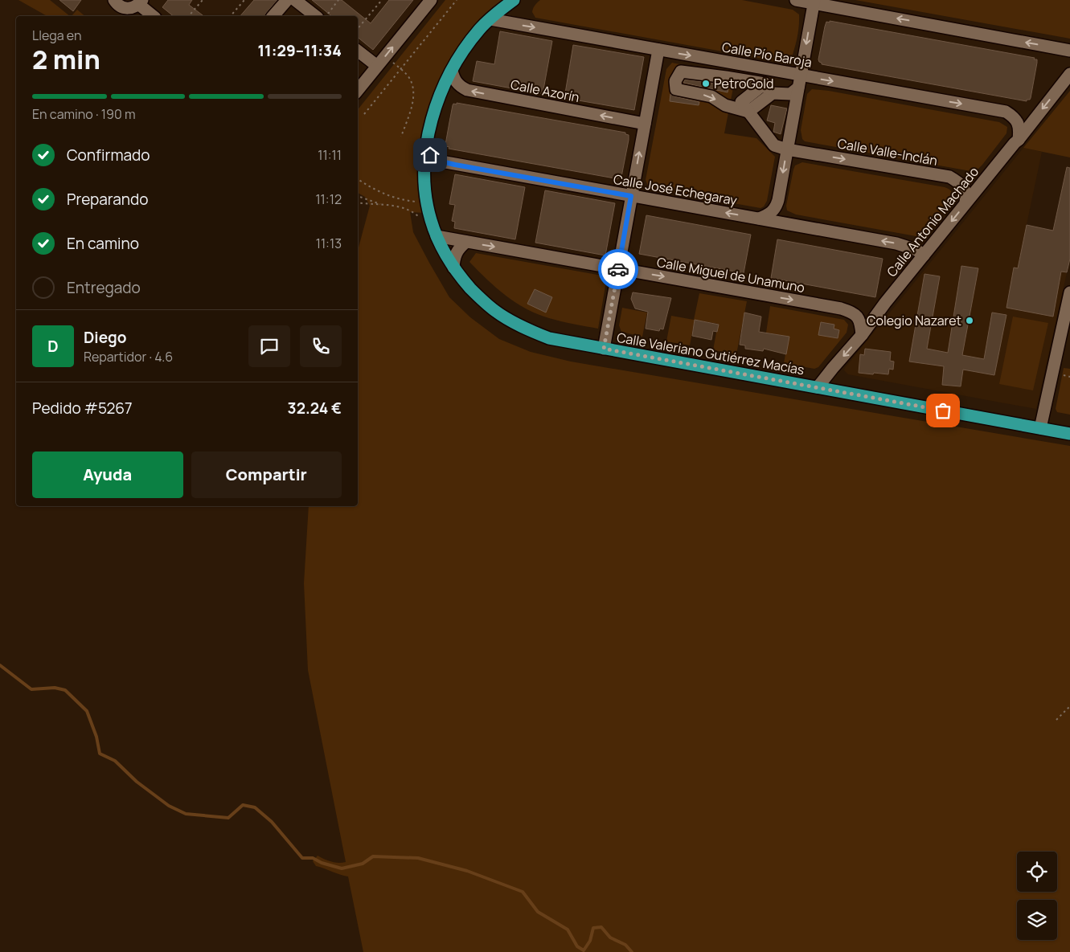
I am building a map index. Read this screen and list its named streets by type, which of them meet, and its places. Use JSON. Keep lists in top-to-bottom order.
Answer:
{
  "streets": {
    "main road": ["Calle Valeriano Gutiérrez Macías"],
    "street": [
      "Calle Pío Baroja",
      "Calle Azorín",
      "Calle Valle-Inclán",
      "Calle José Echegaray",
      "Calle Antonio Machado",
      "Calle Miguel de Unamuno"
    ]
  },
  "crossings": [
    ["Calle Pío Baroja", "Calle Antonio Machado"],
    ["Calle Pío Baroja", "Calle Valeriano Gutiérrez Macías"],
    ["Calle Azorín", "Calle Valeriano Gutiérrez Macías"],
    ["Calle Valle-Inclán", "Calle Antonio Machado"],
    ["Calle José Echegaray", "Calle Antonio Machado"],
    ["Calle José Echegaray", "Calle Valeriano Gutiérrez Macías"],
    ["Calle Antonio Machado", "Calle Miguel de Unamuno"],
    ["Calle Antonio Machado", "Calle Valeriano Gutiérrez Macías"],
    ["Calle Miguel de Unamuno", "Calle Valeriano Gutiérrez Macías"]
  ],
  "one_way": [
    "Calle Azorín",
    "Calle Valle-Inclán",
    "Calle José Echegaray",
    "Calle Antonio Machado",
    "Calle Miguel de Unamuno"
  ],
  "places": ["PetroGold", "Colegio Nazaret"],
  "page": {
    "heading": ["2 min", "Llega en", "11:29–11:34"],
    "panel": [
      "Diego",
      "Repartidor · 4.6",
      "Pedido #5267",
      "32.24 €"
    ],
    "bar": "En camino · 190 m",
    "list": [
      ["Confirmado", "11:11"],
      ["Preparando", "11:12"],
      ["En camino", "11:13"],
      "Entregado"
    ],
    "round": "D",
    "buttons": ["Ayuda", "Compartir"]
  }
}
